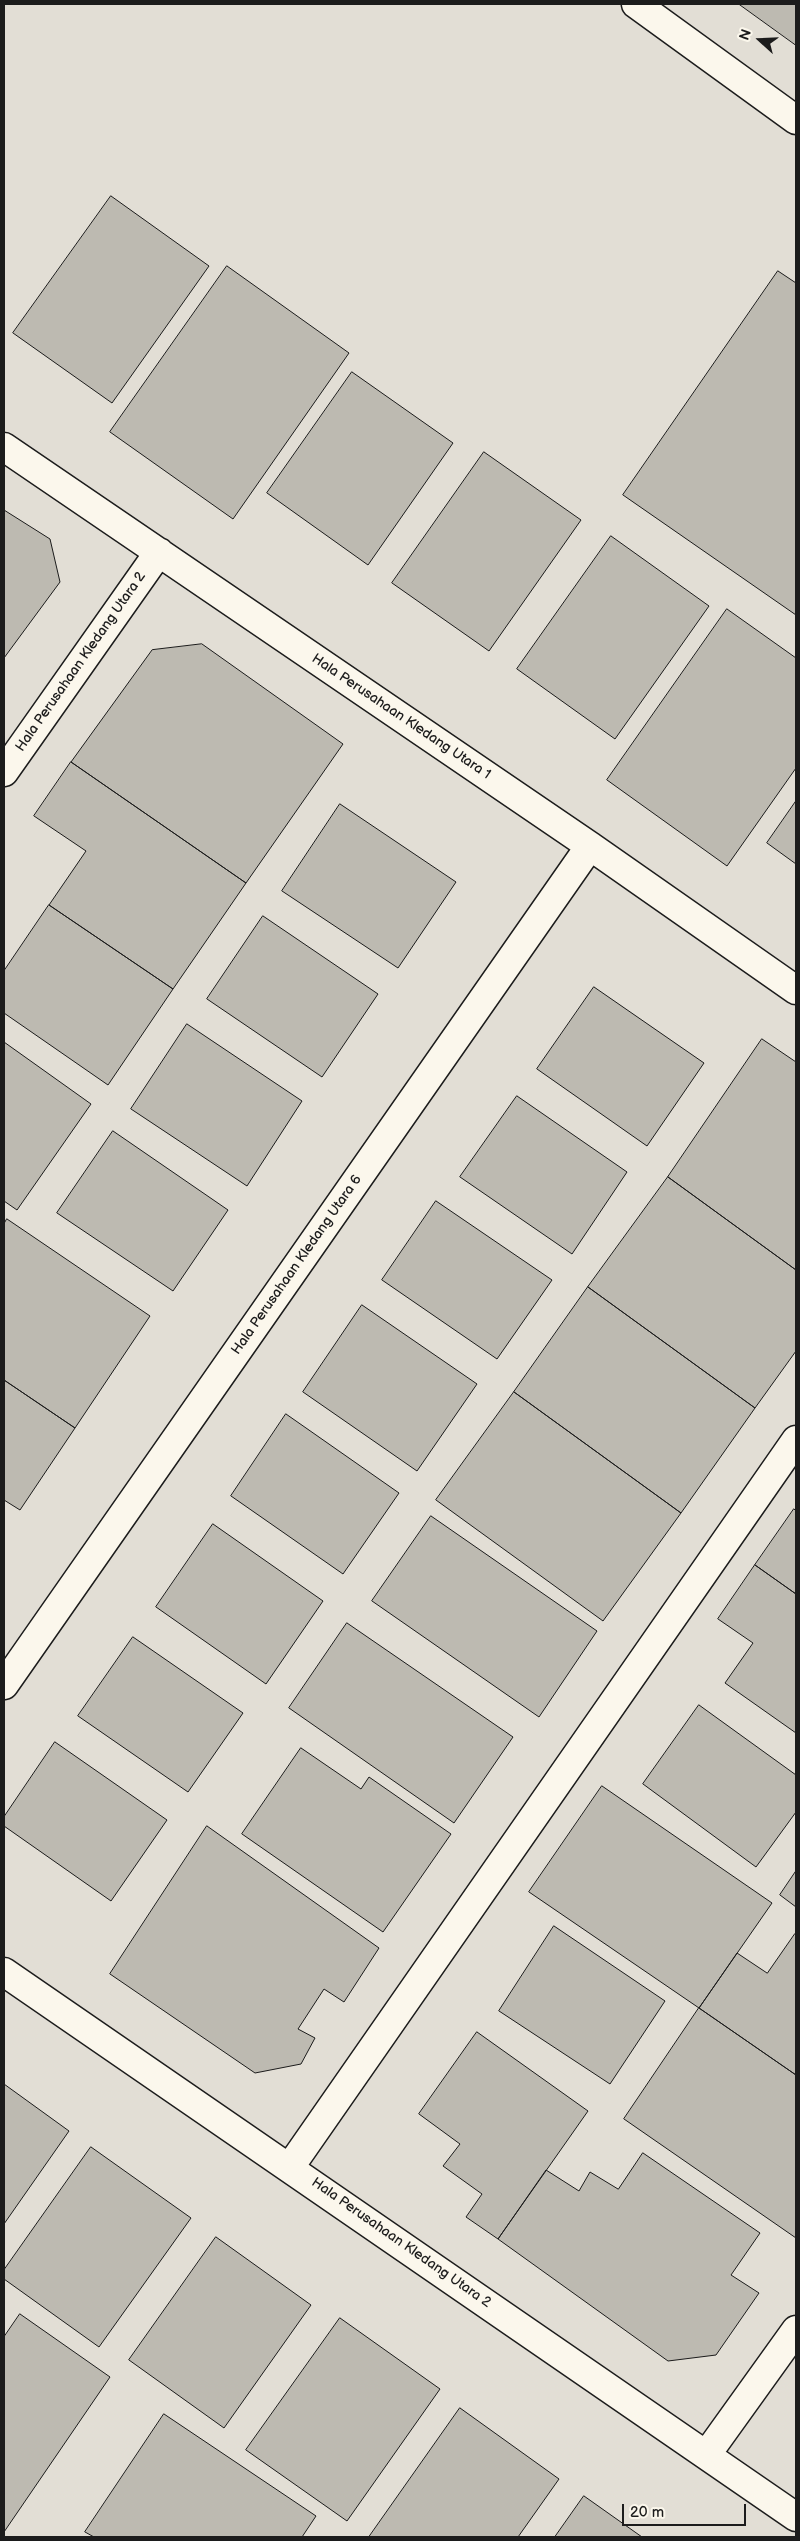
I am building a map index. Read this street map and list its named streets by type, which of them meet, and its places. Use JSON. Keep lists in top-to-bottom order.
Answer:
{
  "streets": {
    "street": ["Hala Perusahaan Kledang Utara 2", "Hala Perusahaan Kledang Utara 1", "Hala Perusahaan Kledang Utara 6"]
  },
  "crossings": [
    ["Hala Perusahaan Kledang Utara 2", "Hala Perusahaan Kledang Utara 1"],
    ["Hala Perusahaan Kledang Utara 1", "Hala Perusahaan Kledang Utara 6"]
  ],
  "scale_bar": "20 m",
  "north": "left"
}
